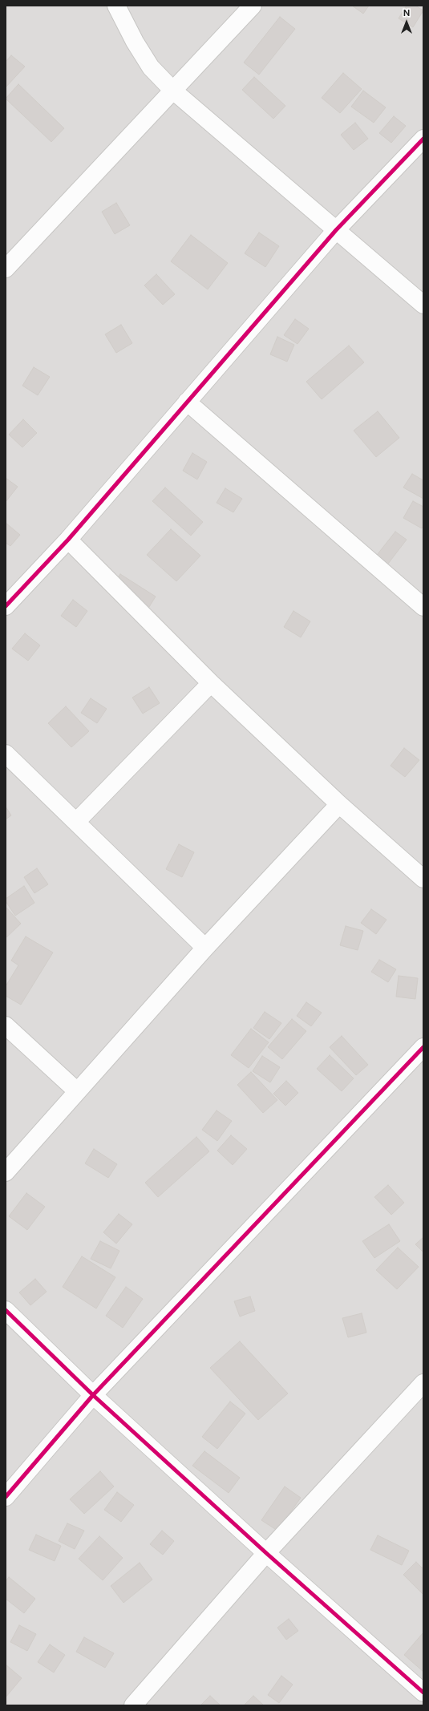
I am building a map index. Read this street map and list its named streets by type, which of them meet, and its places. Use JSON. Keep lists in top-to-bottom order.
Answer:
{
  "north": "top"
}
